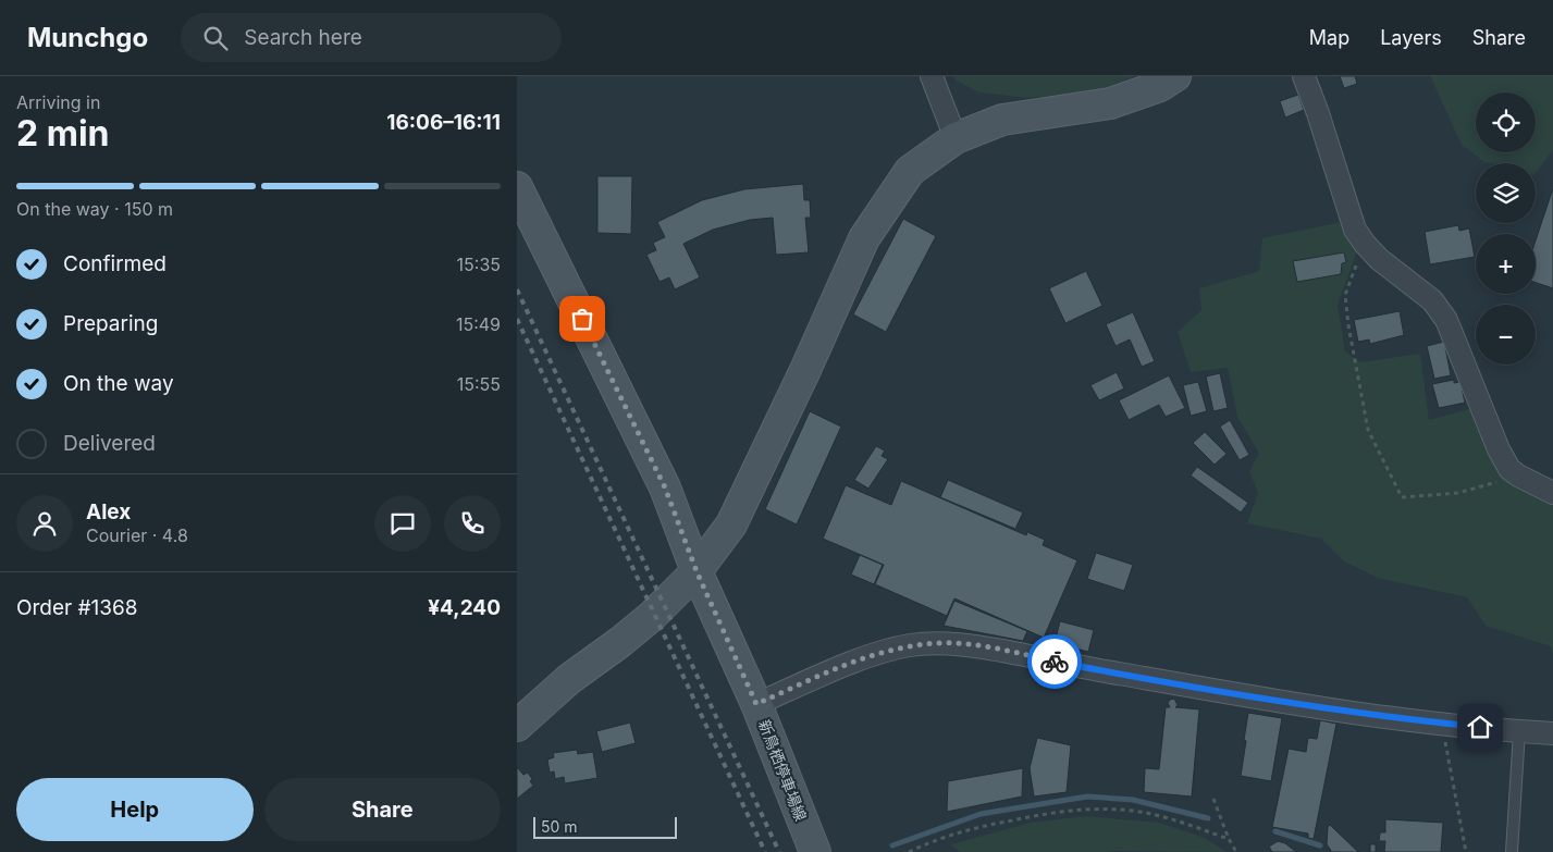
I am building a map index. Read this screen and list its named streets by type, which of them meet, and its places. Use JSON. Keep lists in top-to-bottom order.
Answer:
{
  "streets": {
    "street": ["新鳥栖停車場線"]
  },
  "scale_bar": "50 m",
  "page": {
    "header": "Munchgo",
    "search": "Search here",
    "nav": ["Map", "Layers", "Share"],
    "heading": ["2 min", "Arriving in", "16:06–16:11"],
    "panel": [
      "Alex",
      "Courier · 4.8",
      "Order #1368",
      "¥4,240"
    ],
    "map_buttons": ["+", "−"],
    "bar": "On the way · 150 m",
    "list": [
      ["Confirmed", "15:35"],
      ["Preparing", "15:49"],
      ["On the way", "15:55"],
      "Delivered"
    ],
    "buttons": ["Help", "Share"],
    "scale": "50 m"
  }
}
